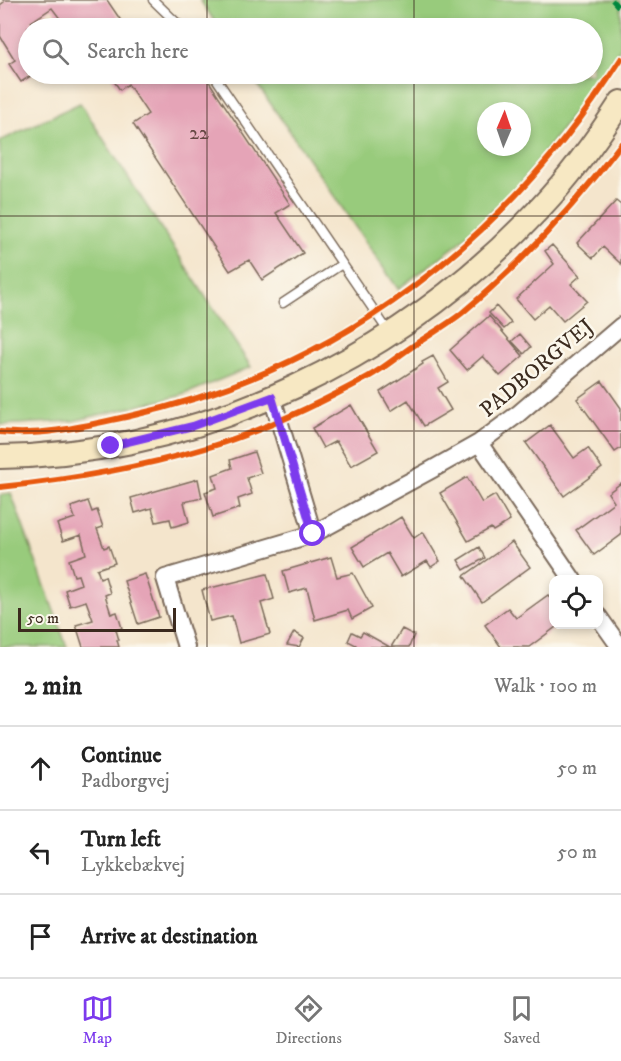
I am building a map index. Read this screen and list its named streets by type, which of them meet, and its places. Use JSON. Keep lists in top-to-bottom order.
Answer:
{
  "streets": {
    "street": ["PADBORGVEJ"]
  },
  "house_numbers": ["22"],
  "scale_bar": "50 m",
  "north": "top",
  "page": {
    "search": "Search here",
    "scale": "50 m",
    "heading": ["2 min", "Walk · 100 m"],
    "list": [
      ["Continue", "Padborgvej", "50 m"],
      ["Turn left", "Lykkebækvej", "50 m"],
      "Arrive at destination"
    ],
    "nav": ["Map", "Directions", "Saved"]
  }
}
